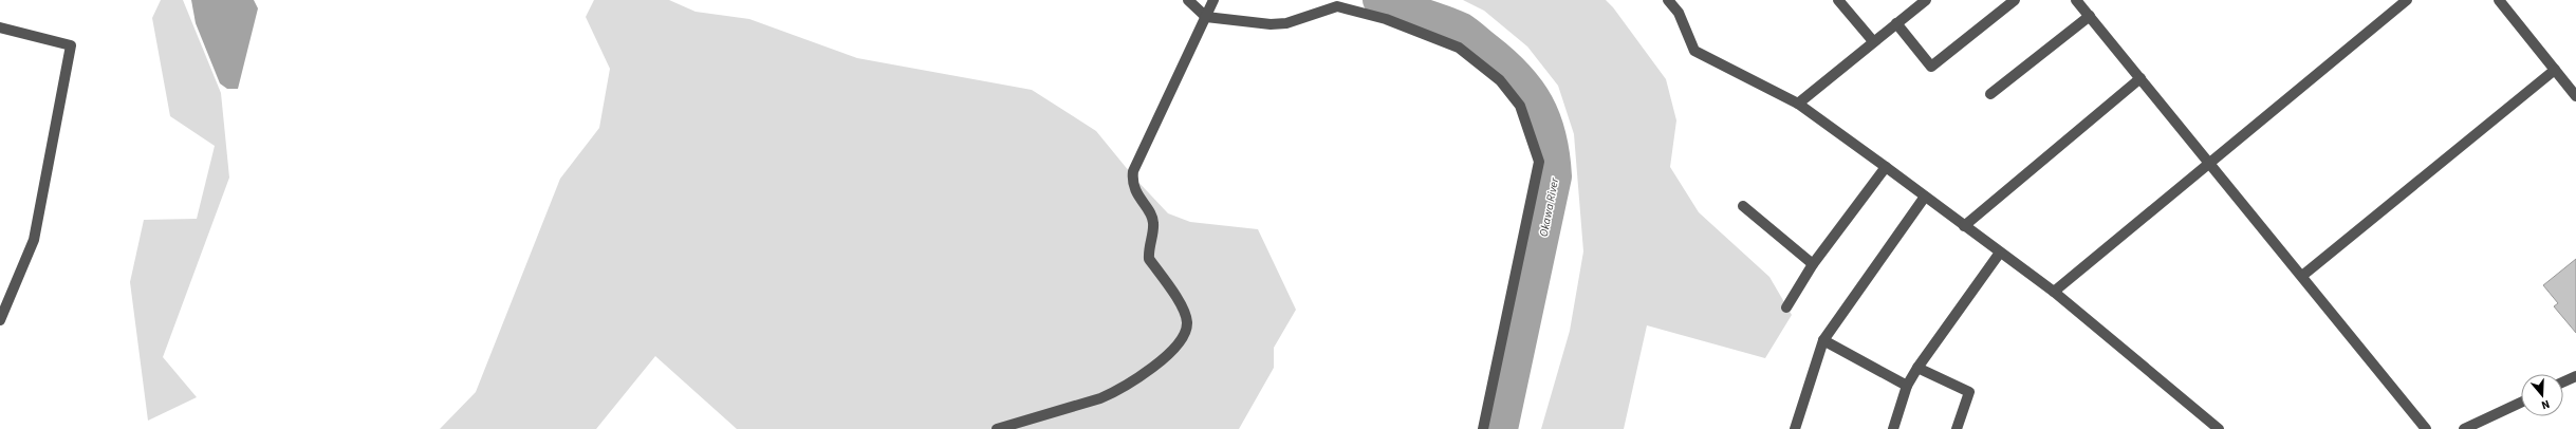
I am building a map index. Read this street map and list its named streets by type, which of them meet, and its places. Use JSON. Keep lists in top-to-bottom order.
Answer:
{
  "water": ["Okawa River"],
  "north": "bottom"
}
